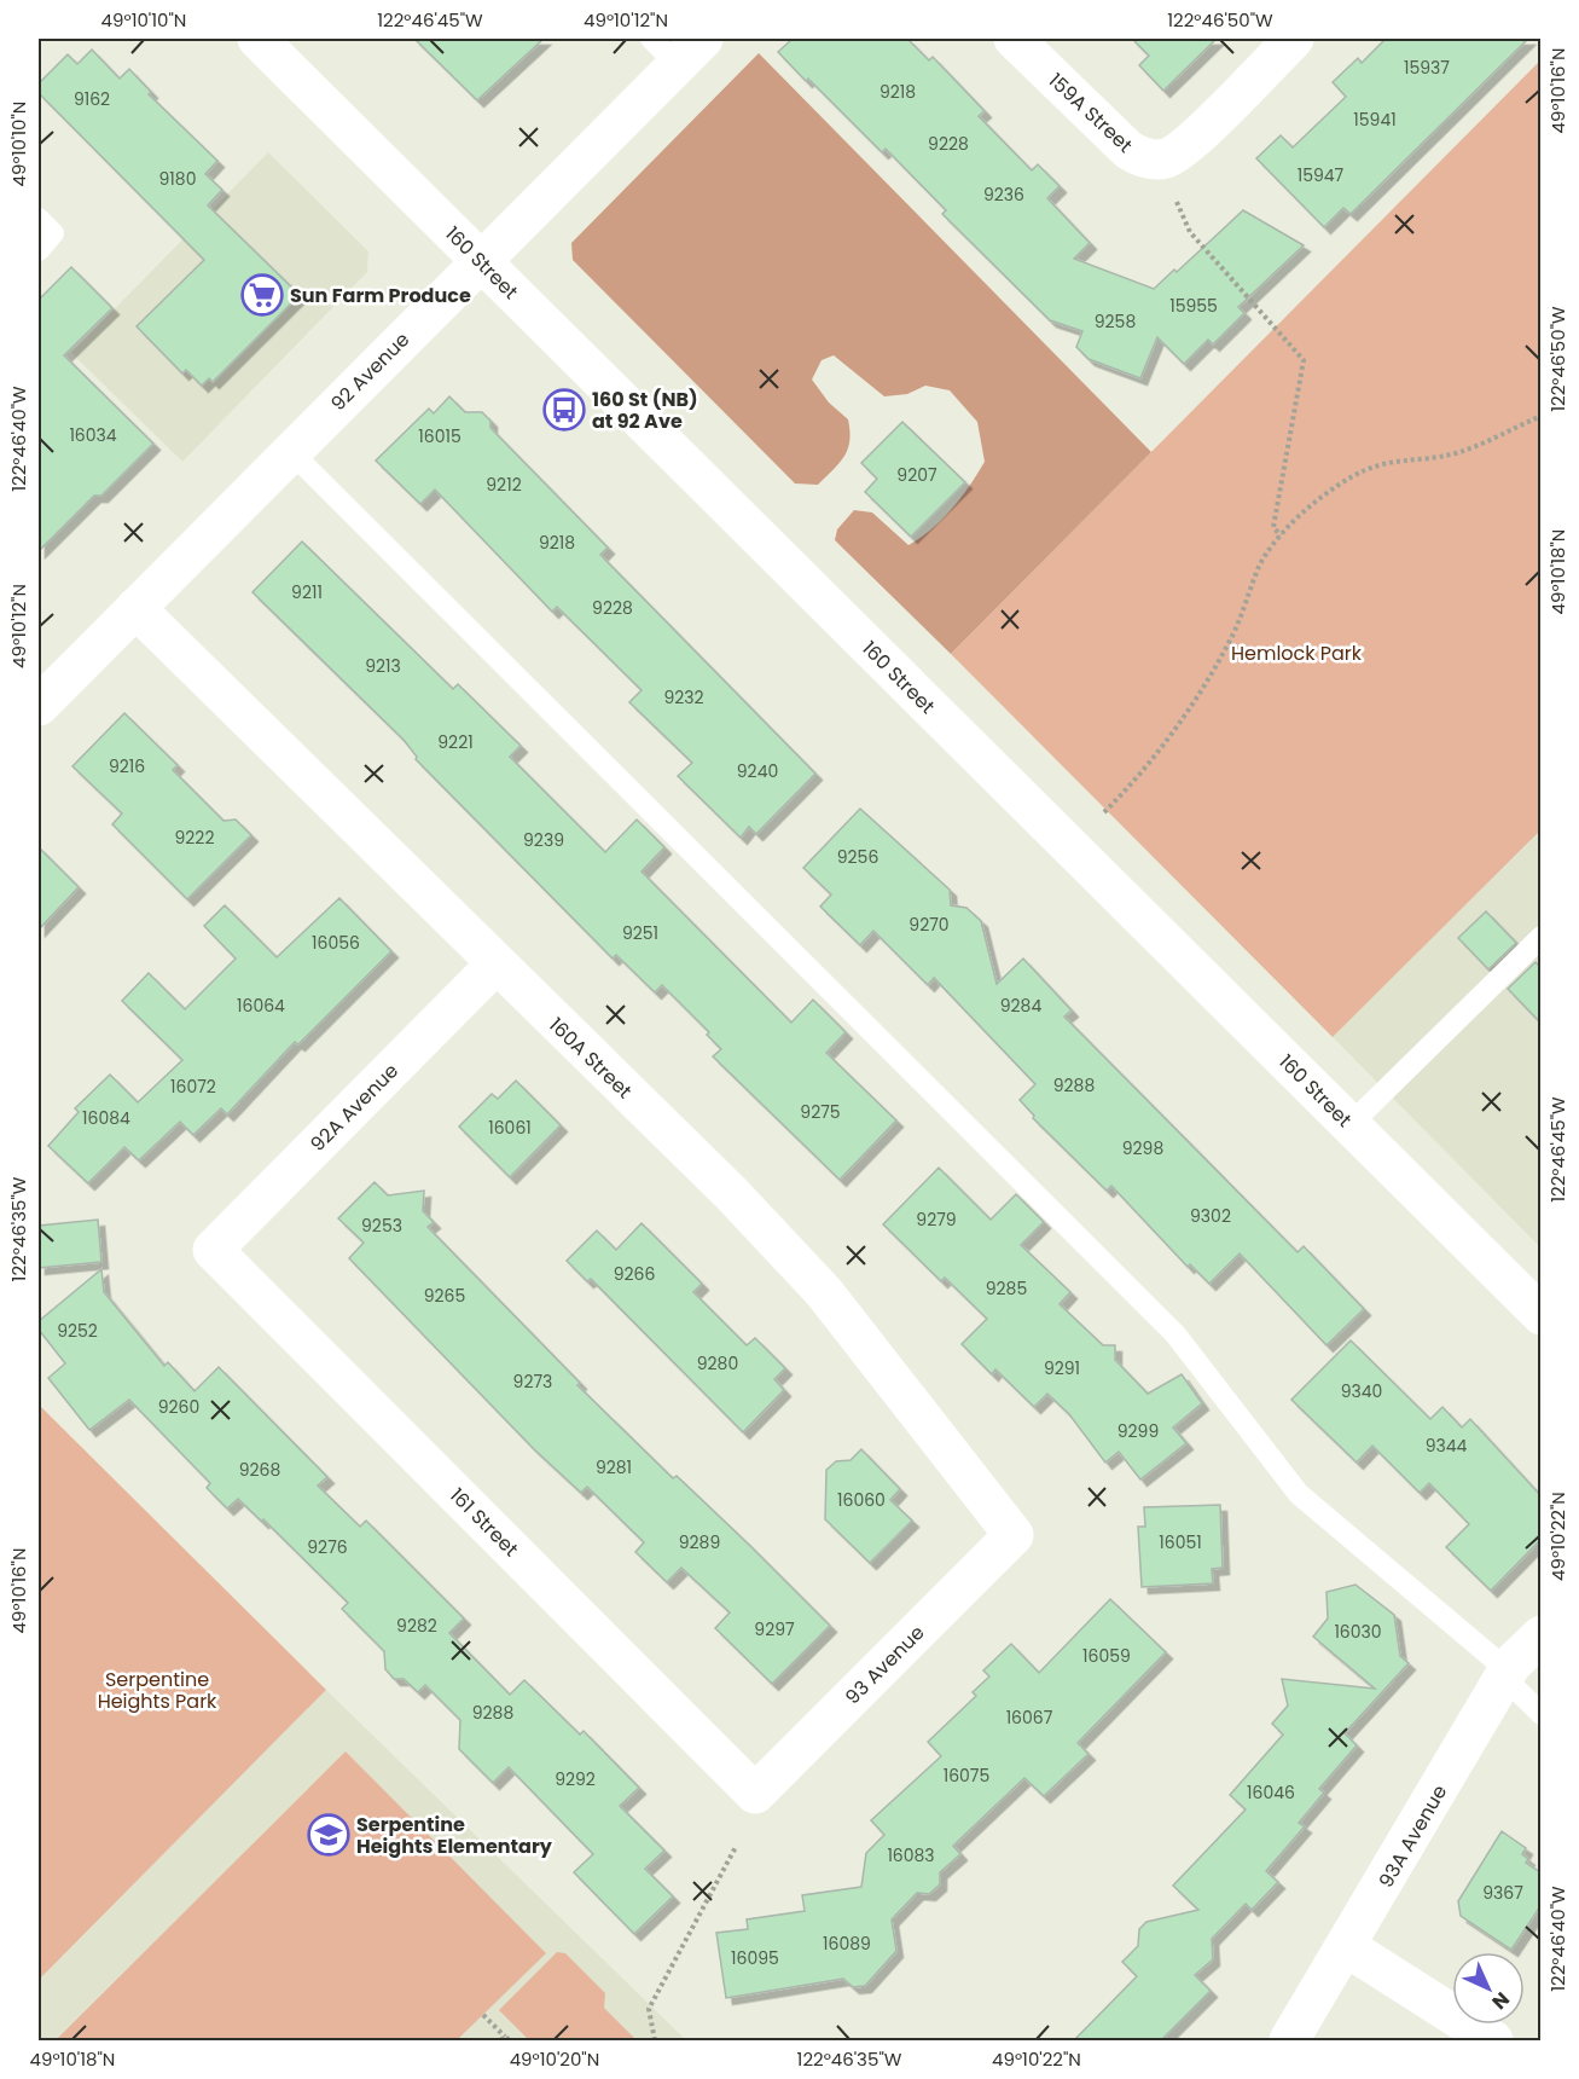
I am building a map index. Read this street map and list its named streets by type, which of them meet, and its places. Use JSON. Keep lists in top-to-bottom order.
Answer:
{
  "streets": {
    "street": [
      "159A Street",
      "160 Street",
      "92 Avenue",
      "160A Street",
      "92A Avenue",
      "161 Street",
      "93 Avenue",
      "93A Avenue"
    ]
  },
  "crossings": [
    ["160 Street", "92 Avenue"],
    ["92 Avenue", "160A Street"],
    ["160A Street", "92A Avenue"],
    ["160A Street", "93 Avenue"],
    ["92A Avenue", "161 Street"],
    ["161 Street", "93 Avenue"]
  ],
  "parks": ["Hemlock Park", "Serpentine Heights Park"],
  "places": {
    "supermarket": ["Sun Farm Produce"],
    "bus stop": ["160 St (NB) at 92 Ave"],
    "school or university": ["Serpentine Heights Elementary"]
  },
  "house_numbers": [
    "15937",
    "9218",
    "9162",
    "15941",
    "9228",
    "15947",
    "9180",
    "9236",
    "15955",
    "9258",
    "16034",
    "16015",
    "9207",
    "9212",
    "9218",
    "9211",
    "9228",
    "9213",
    "9232",
    "9221",
    "9216",
    "9240",
    "9222",
    "9239",
    "9256",
    "9270",
    "9251",
    "16056",
    "16064",
    "9284",
    "9288",
    "16072",
    "9275",
    "16084",
    "16061",
    "9298",
    "9302",
    "9279",
    "9253",
    "9266",
    "9285",
    "9265",
    "9252",
    "9280",
    "9291",
    "9273",
    "9340",
    "9260",
    "9299",
    "9344",
    "9281",
    "9268",
    "16060",
    "9289",
    "16051",
    "9276",
    "9282",
    "9297",
    "16030",
    "16059",
    "9288",
    "16067",
    "16075",
    "9292",
    "16046",
    "16083",
    "9367",
    "16089",
    "16095"
  ],
  "north": "bottom right",
  "coordinates": [
    "49°10'10\"N",
    "122°46'45\"W",
    "49°10'12\"N",
    "122°46'50\"W",
    "49°10'16\"N",
    "122°46'40\"W",
    "49°10'18\"N",
    "122°46'35\"W",
    "49°10'22\"N",
    "49°10'20\"N"
  ]
}
